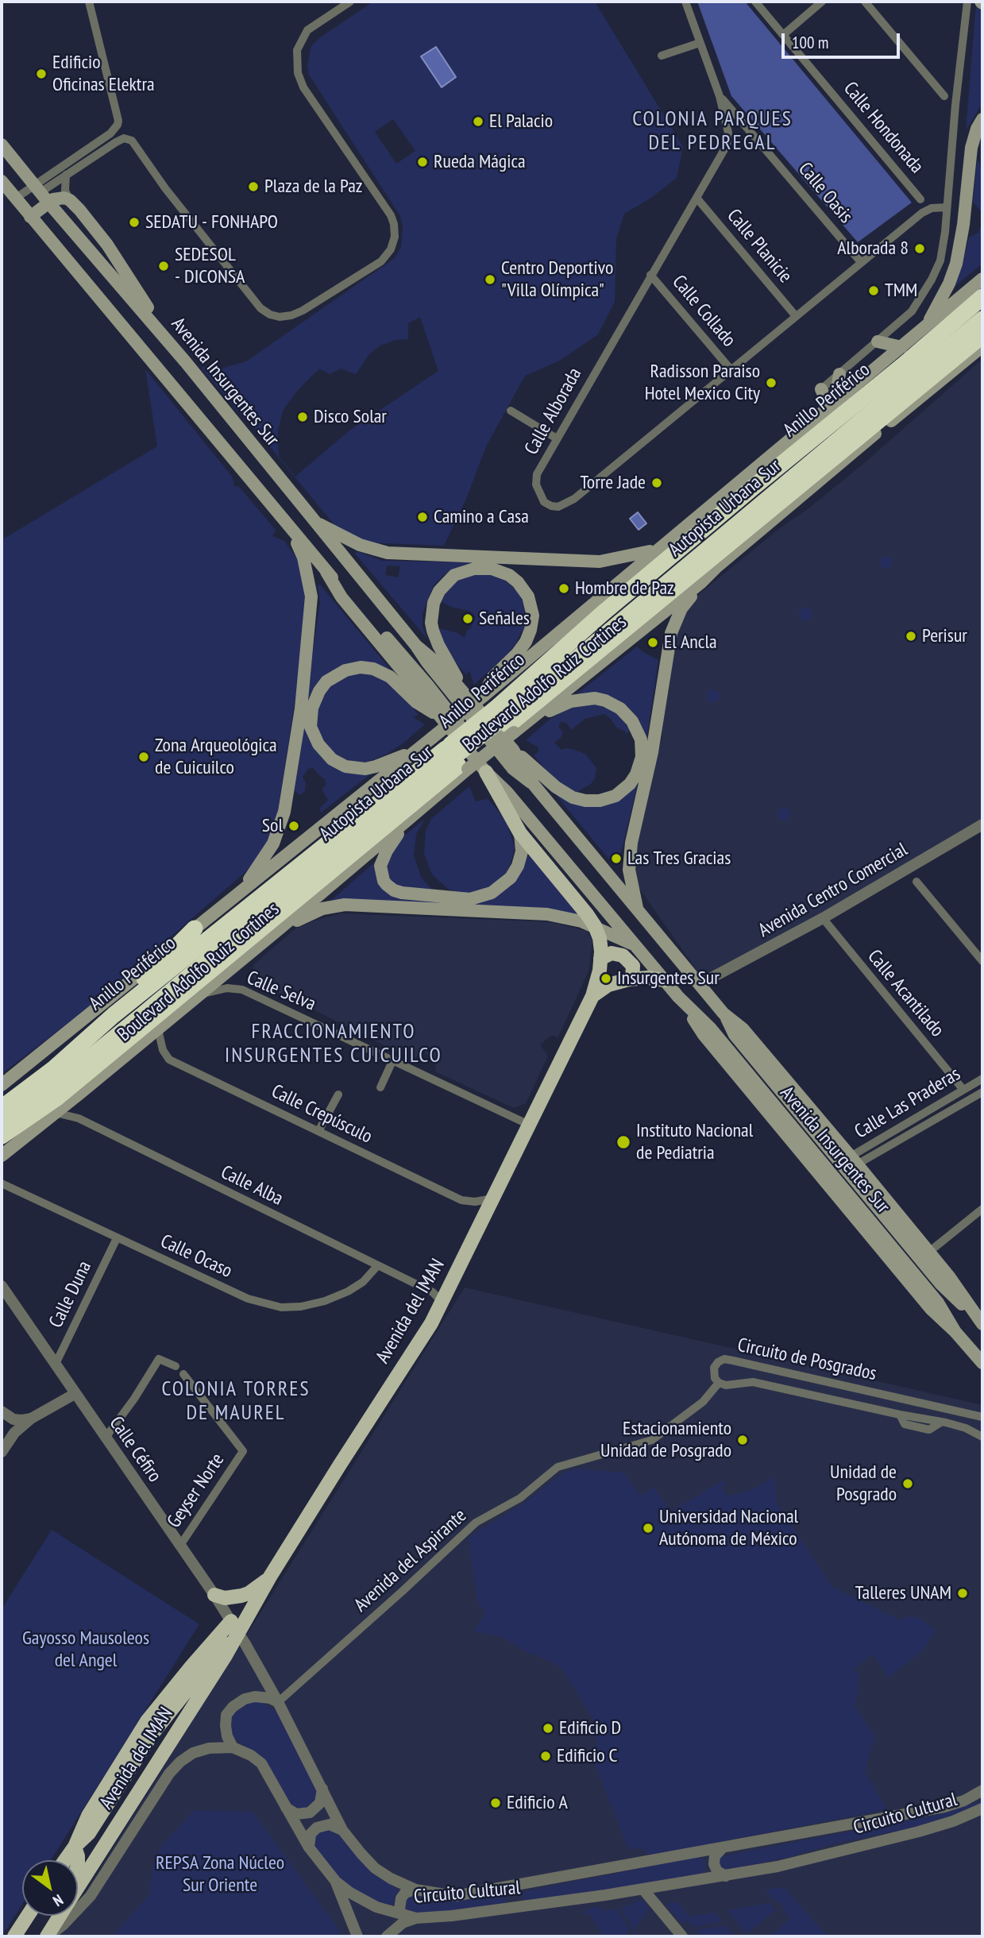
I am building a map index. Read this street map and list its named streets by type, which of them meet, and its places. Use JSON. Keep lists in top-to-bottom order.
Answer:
{
  "streets": {
    "highway": ["Anillo Periférico", "Autopista Urbana Sur"],
    "main road": ["Avenida Insurgentes Sur", "Boulevard Adolfo Ruiz Cortines", "Avenida del IMAN"],
    "street": [
      "Calle Hondonada",
      "Calle Oasis",
      "Calle Planicie",
      "Calle Collado",
      "Calle Alborada",
      "Avenida Centro Comercial",
      "Calle Selva",
      "Calle Acantilado",
      "Calle Las Praderas",
      "Calle Crepúsculo",
      "Calle Alba",
      "Calle Ocaso",
      "Calle Duna",
      "Circuito de Posgrados",
      "Calle Céfiro",
      "Geyser Norte",
      "Avenida del Aspirante",
      "Circuito Cultural"
    ]
  },
  "crossings": [
    ["Calle Oasis", "Calle Alborada"],
    ["Calle Planicie", "Calle Alborada"],
    ["Calle Collado", "Calle Alborada"],
    ["Avenida Insurgentes Sur", "Avenida Centro Comercial"],
    ["Avenida Insurgentes Sur", "Calle Las Praderas"],
    ["Avenida Insurgentes Sur", "Avenida del IMAN"],
    ["Boulevard Adolfo Ruiz Cortines", "Calle Selva"],
    ["Boulevard Adolfo Ruiz Cortines", "Calle Crepúsculo"],
    ["Boulevard Adolfo Ruiz Cortines", "Calle Alba"],
    ["Avenida Centro Comercial", "Calle Acantilado"],
    ["Calle Selva", "Avenida del IMAN"],
    ["Calle Acantilado", "Calle Las Praderas"],
    ["Calle Crepúsculo", "Avenida del IMAN"],
    ["Calle Alba", "Calle Ocaso"],
    ["Calle Alba", "Avenida del IMAN"],
    ["Calle Ocaso", "Calle Duna"],
    ["Calle Duna", "Calle Céfiro"],
    ["Avenida del IMAN", "Calle Céfiro"],
    ["Avenida del IMAN", "Circuito Cultural"],
    ["Circuito de Posgrados", "Avenida del Aspirante"],
    ["Calle Céfiro", "Geyser Norte"],
    ["Calle Céfiro", "Circuito Cultural"],
    ["Avenida del Aspirante", "Circuito Cultural"]
  ],
  "districts": ["COLONIA PARQUES DEL PEDREGAL", "FRACCIONAMIENTO INSURGENTES CUICUILCO", "COLONIA TORRES DE MAUREL"],
  "parks": ["Gayosso Mausoleos del Angel", "REPSA Zona Núcleo Sur Oriente"],
  "places": [
    "Edificio Oficinas Elektra",
    "El Palacio",
    "Rueda Mágica",
    "Plaza de la Paz",
    "SEDATU - FONHAPO",
    "Alborada 8",
    "SEDESOL - DICONSA",
    "Centro Deportivo \"Villa Olímpica\"",
    "TMM",
    "Radisson Paraiso Hotel Mexico City",
    "Disco Solar",
    "Torre Jade",
    "Camino a Casa",
    "Hombre de Paz",
    "Señales",
    "Perisur",
    "El Ancla",
    "Zona Arqueológica de Cuicuilco",
    "Sol",
    "Las Tres Gracias",
    "Insurgentes Sur",
    "Instituto Nacional de Pediatria",
    "Estacionamiento Unidad de Posgrado",
    "Unidad de Posgrado",
    "Universidad Nacional Autónoma de México",
    "Talleres UNAM",
    "Edificio D",
    "Edificio C",
    "Edificio A"
  ],
  "scale_bar": "100 m",
  "north": "bottom right"
}
